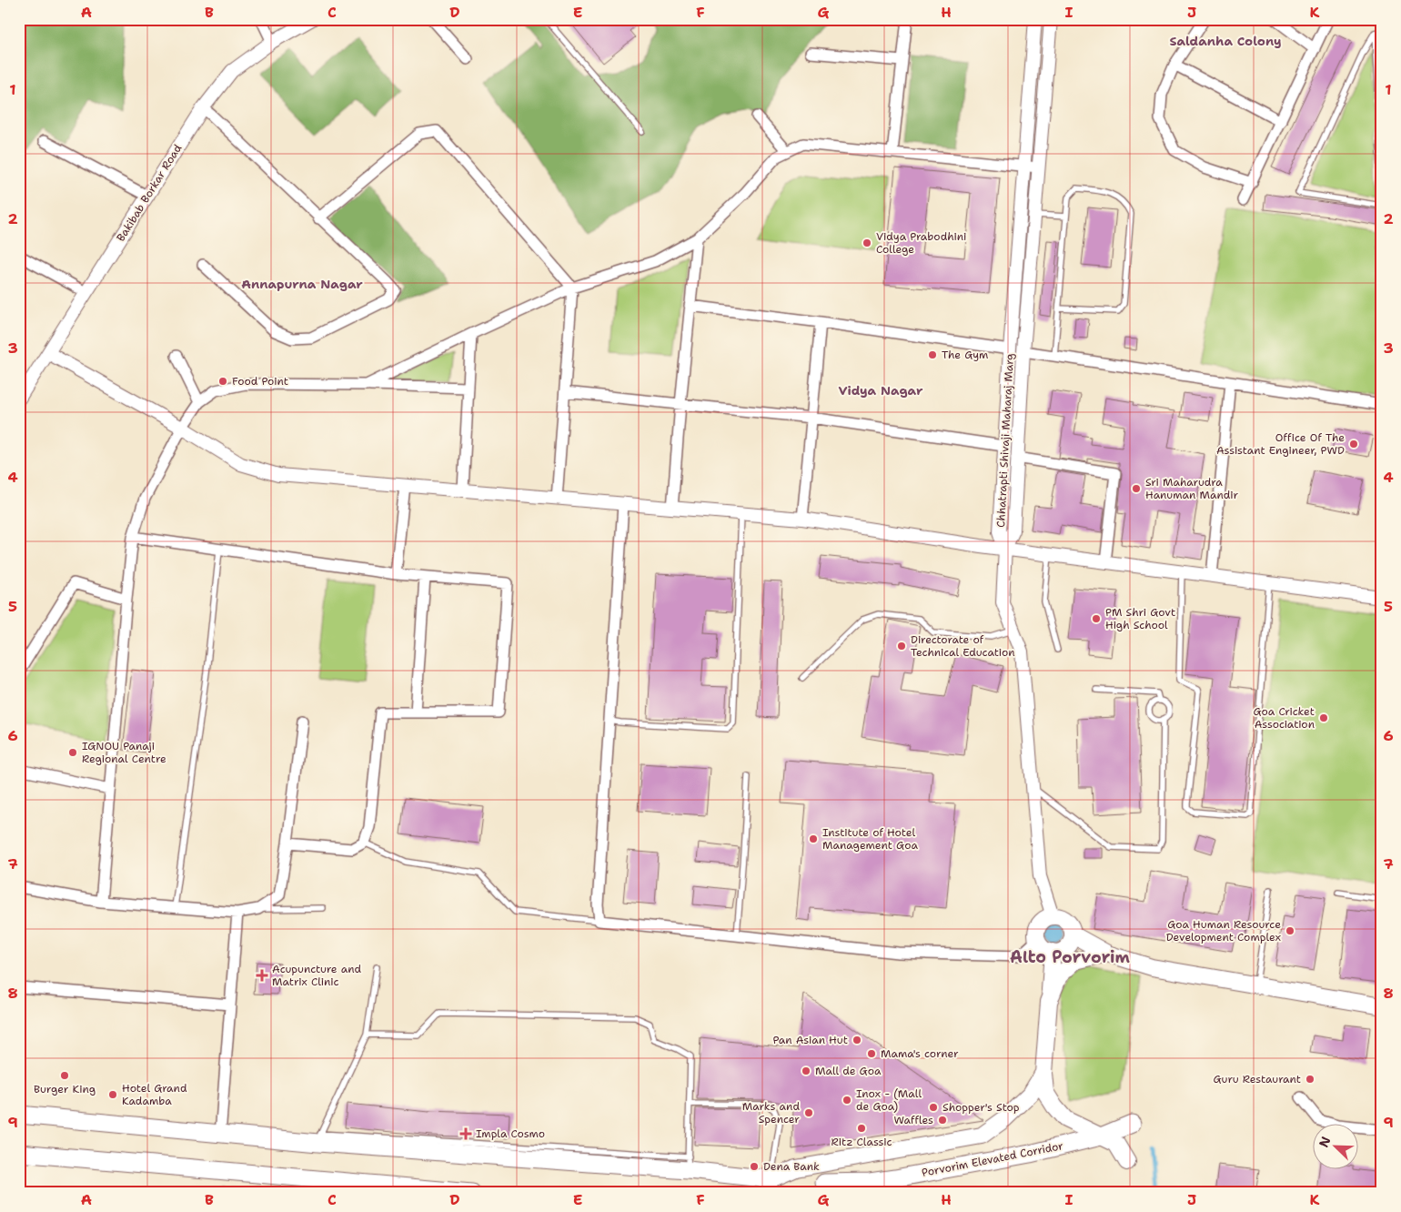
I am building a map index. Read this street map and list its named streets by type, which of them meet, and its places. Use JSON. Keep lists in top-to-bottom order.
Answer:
{
  "streets": {
    "highway": ["Porvorim Elevated Corridor"],
    "street": ["Bakibab Borkar Road", "Chhatrapti Shivaji Maharaj Marg"]
  },
  "districts": [
    "Saldanha Colony",
    "Annapurna Nagar",
    "Vidya Nagar",
    "Alto Porvorim"
  ],
  "places": {
    "other": [
      "Vidya Prabodhini College",
      "The Gym",
      "Food Point",
      "Office Of The Assistant Engineer, PWD",
      "Sri Maharudra Hanuman Mandir",
      "PM Shri Govt High School",
      "Directorate of Technical Education",
      "Goa Cricket Association",
      "IGNOU Panaji Regional Centre",
      "Institute of Hotel Management Goa",
      "Goa Human Resource Development Complex",
      "Pan Asian Hut",
      "Mama's corner",
      "Mall de Goa",
      "Burger King",
      "Guru Restaurant",
      "Hotel Grand Kadamba",
      "Inox - (Mall de Goa)",
      "Shopper's Stop",
      "Marks and Spencer",
      "Waffles",
      "Ritz Classic",
      "Dena Bank"
    ],
    "health": ["Acupuncture and Matrix Clinic", "Impla Cosmo"]
  },
  "north": "top left",
  "grid": {
    "columns": [
      "A",
      "B",
      "C",
      "D",
      "E",
      "F",
      "G",
      "H",
      "I",
      "J",
      "K"
    ],
    "rows": [
      "1",
      "2",
      "3",
      "4",
      "5",
      "6",
      "7",
      "8",
      "9"
    ]
  }
}
